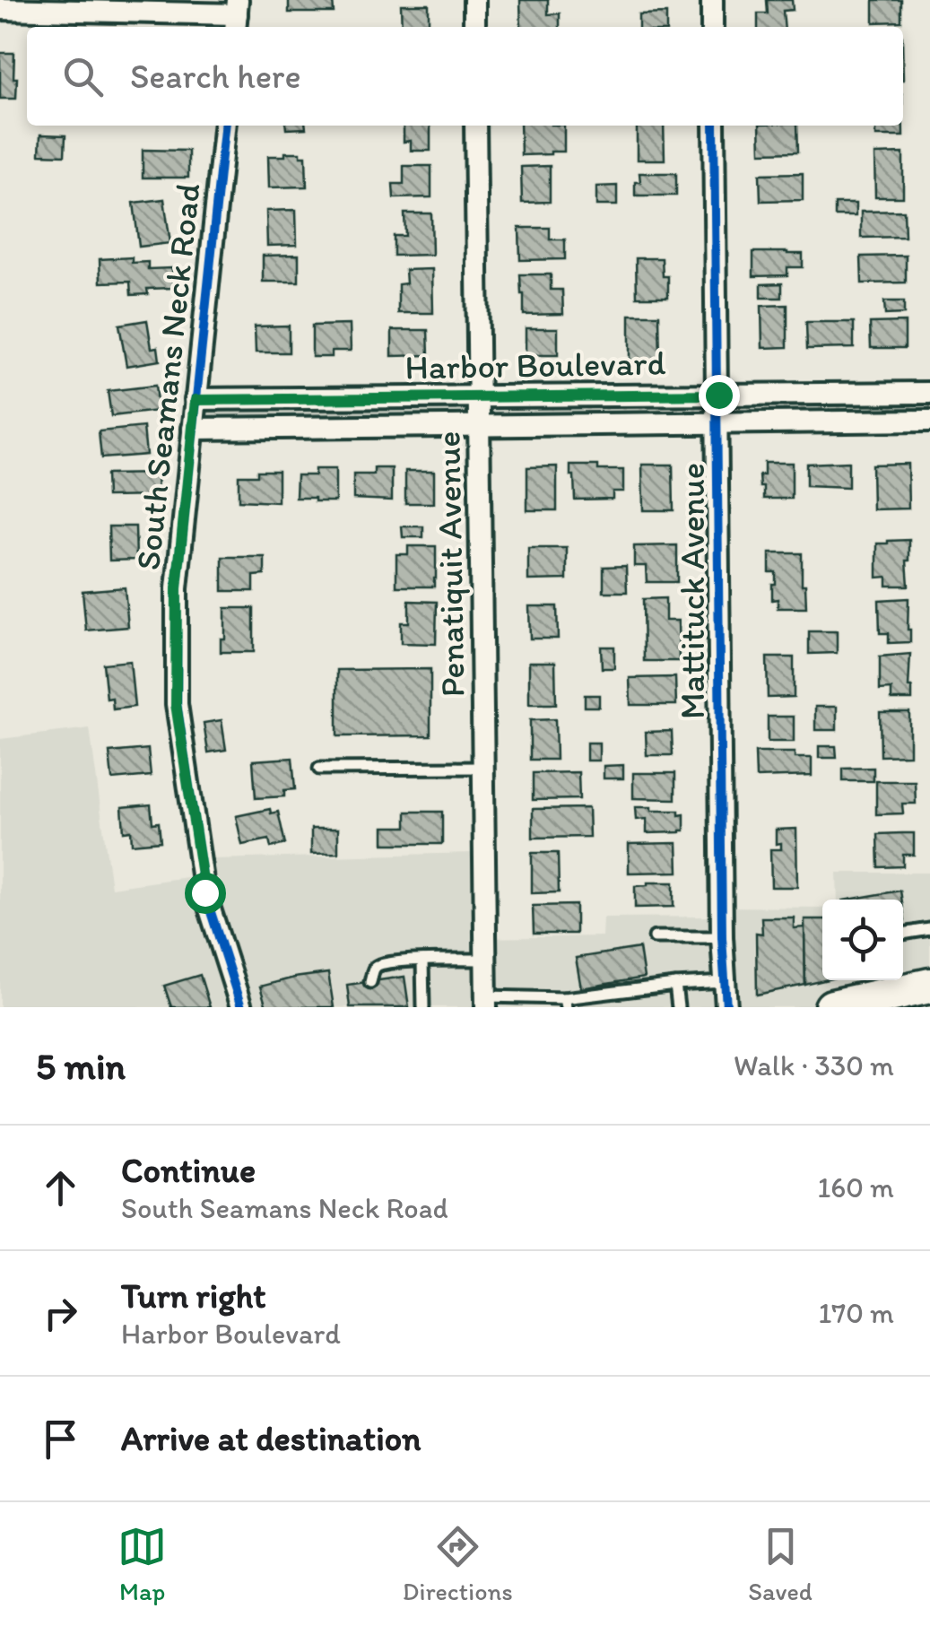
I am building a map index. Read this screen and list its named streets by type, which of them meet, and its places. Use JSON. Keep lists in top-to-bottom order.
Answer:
{
  "streets": {
    "street": [
      "Harbor Boulevard",
      "South Seamans Neck Road",
      "Penatiquit Avenue",
      "Mattituck Avenue"
    ]
  },
  "crossings": [
    ["Harbor Boulevard", "South Seamans Neck Road"],
    ["Harbor Boulevard", "Penatiquit Avenue"],
    ["Harbor Boulevard", "Mattituck Avenue"]
  ],
  "page": {
    "search": "Search here",
    "heading": ["5 min", "Walk · 330 m"],
    "list": [
      ["Continue", "South Seamans Neck Road", "160 m"],
      ["Turn right", "Harbor Boulevard", "170 m"],
      "Arrive at destination"
    ],
    "nav": ["Map", "Directions", "Saved"]
  }
}
